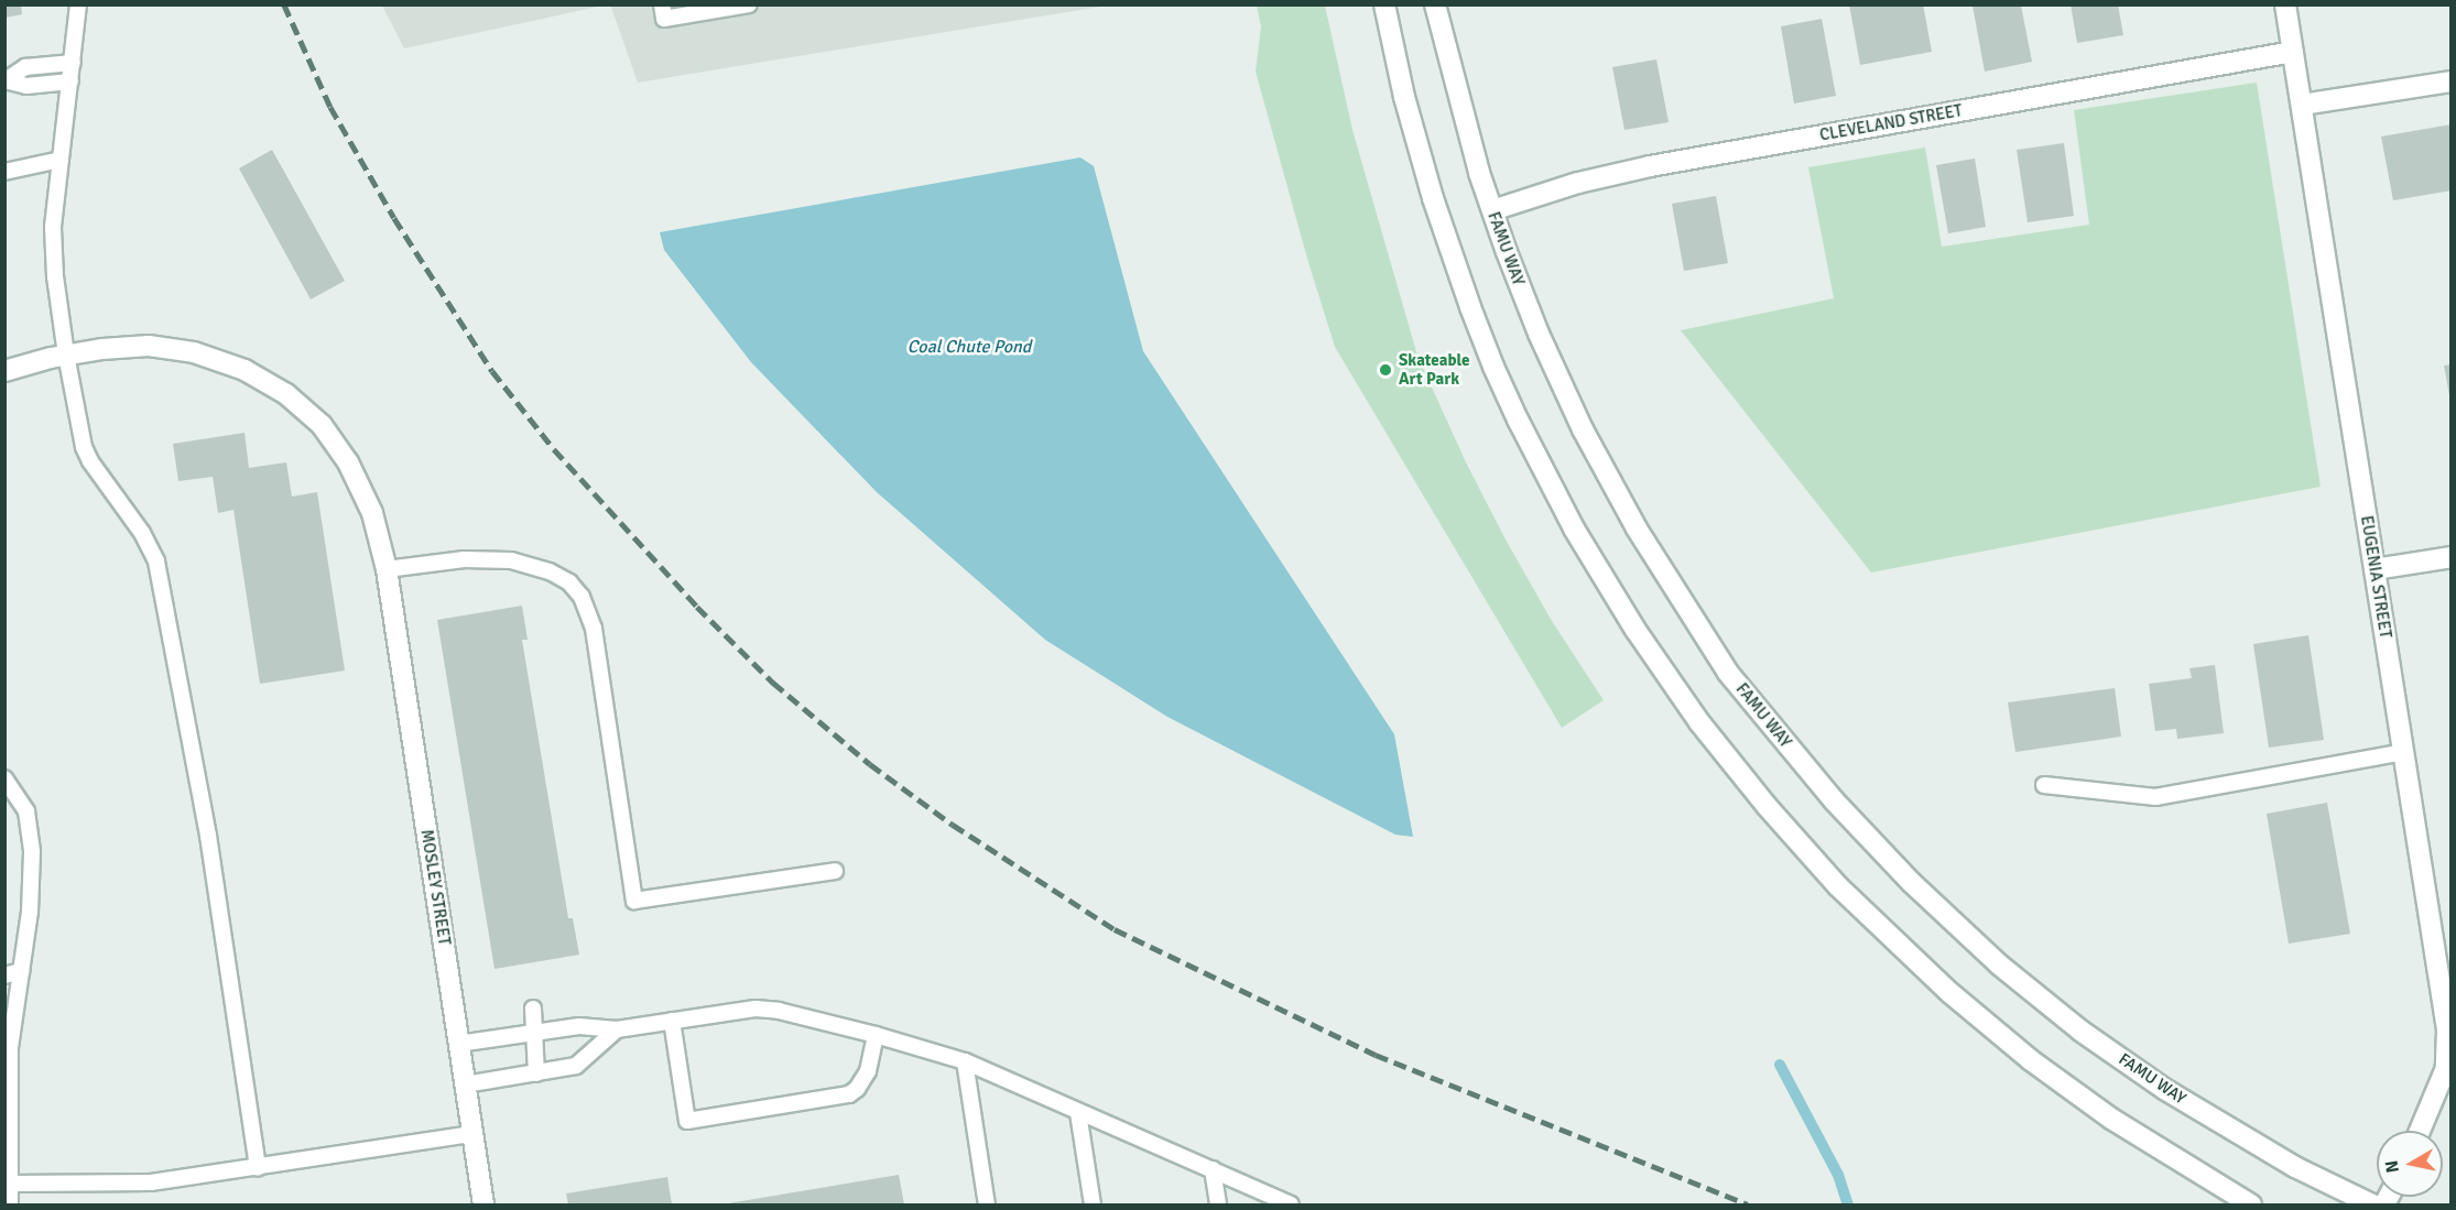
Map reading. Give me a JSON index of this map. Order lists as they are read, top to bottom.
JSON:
{
  "streets": {
    "street": [
      "CLEVELAND STREET",
      "FAMU WAY",
      "EUGENIA STREET",
      "MOSLEY STREET"
    ]
  },
  "crossings": [
    ["CLEVELAND STREET", "FAMU WAY"],
    ["CLEVELAND STREET", "EUGENIA STREET"]
  ],
  "water": ["Coal Chute Pond"],
  "places": ["Skateable Art Park"],
  "north": "left"
}
